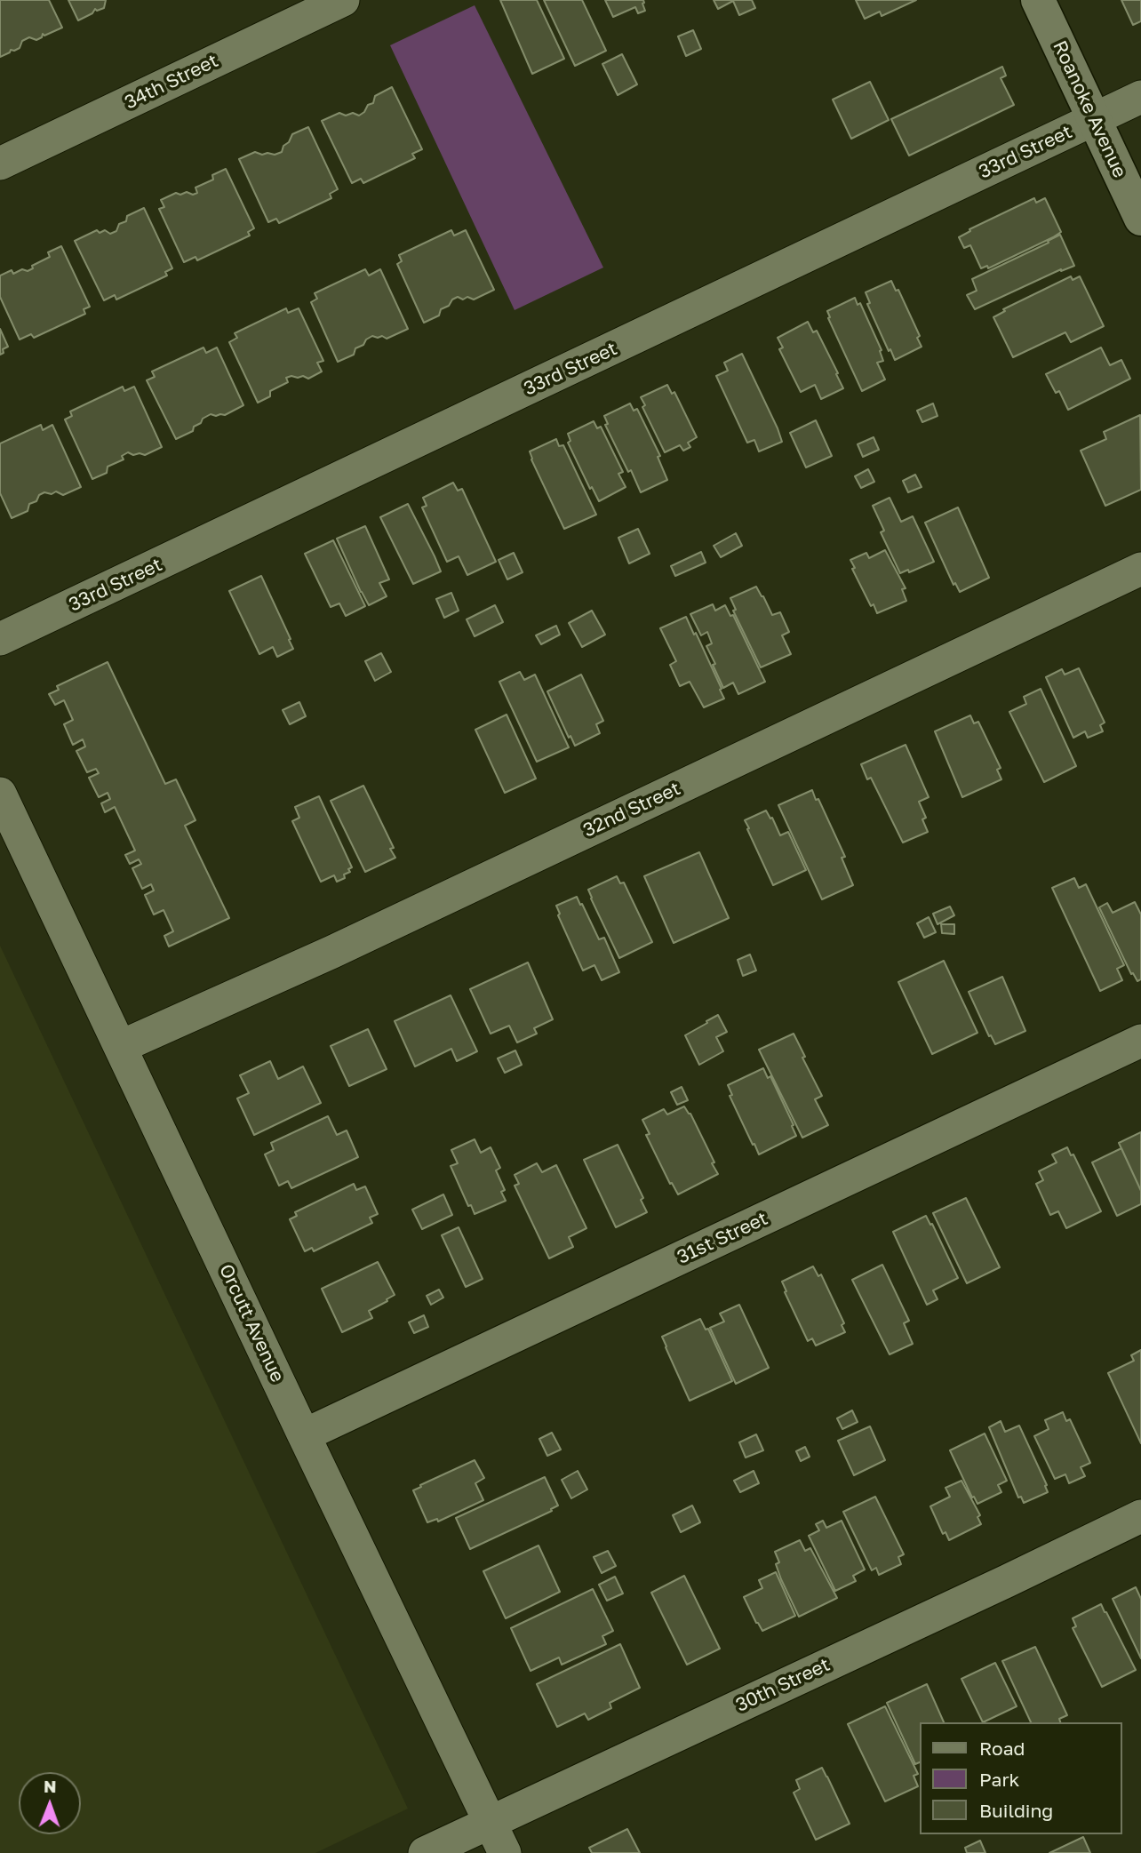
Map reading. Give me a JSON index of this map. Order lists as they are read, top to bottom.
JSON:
{
  "streets": {
    "street": [
      "34th Street",
      "Roanoke Avenue",
      "33rd Street",
      "32nd Street",
      "31st Street",
      "Orcutt Avenue",
      "30th Street"
    ]
  },
  "crossings": [
    ["Roanoke Avenue", "33rd Street"],
    ["32nd Street", "Orcutt Avenue"],
    ["31st Street", "Orcutt Avenue"],
    ["Orcutt Avenue", "30th Street"]
  ],
  "legend": ["Road", "Park", "Building"],
  "north": "top"
}
